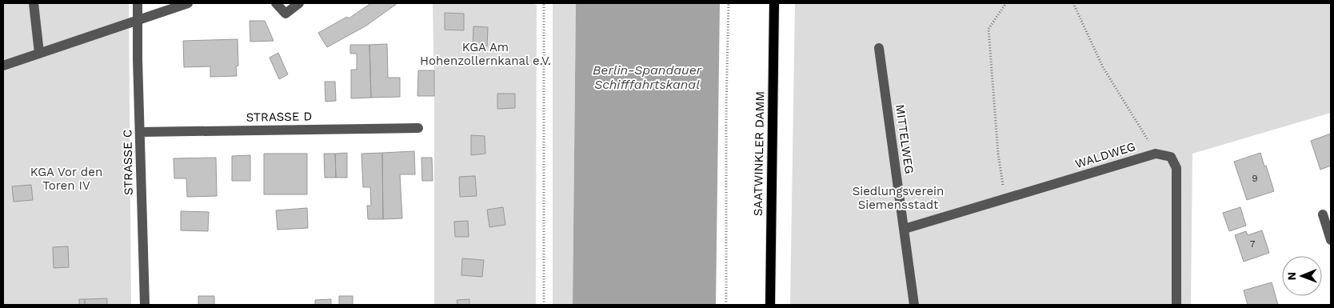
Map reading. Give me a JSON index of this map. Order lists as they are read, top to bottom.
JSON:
{
  "streets": {
    "main road": ["SAATWINKLER DAMM"],
    "street": [
      "STRASSE D",
      "MITTELWEG",
      "WALDWEG",
      "STRASSE C"
    ]
  },
  "crossings": [
    ["STRASSE D", "STRASSE C"],
    ["MITTELWEG", "WALDWEG"]
  ],
  "water": ["Berlin-Spandauer Schifffahrtskanal"],
  "parks": ["KGA Am Hohenzollernkanal e.V.", "KGA Vor den Toren IV", "Siedlungsverein Siemensstadt"],
  "house_numbers": ["9", "7"],
  "north": "left"
}
